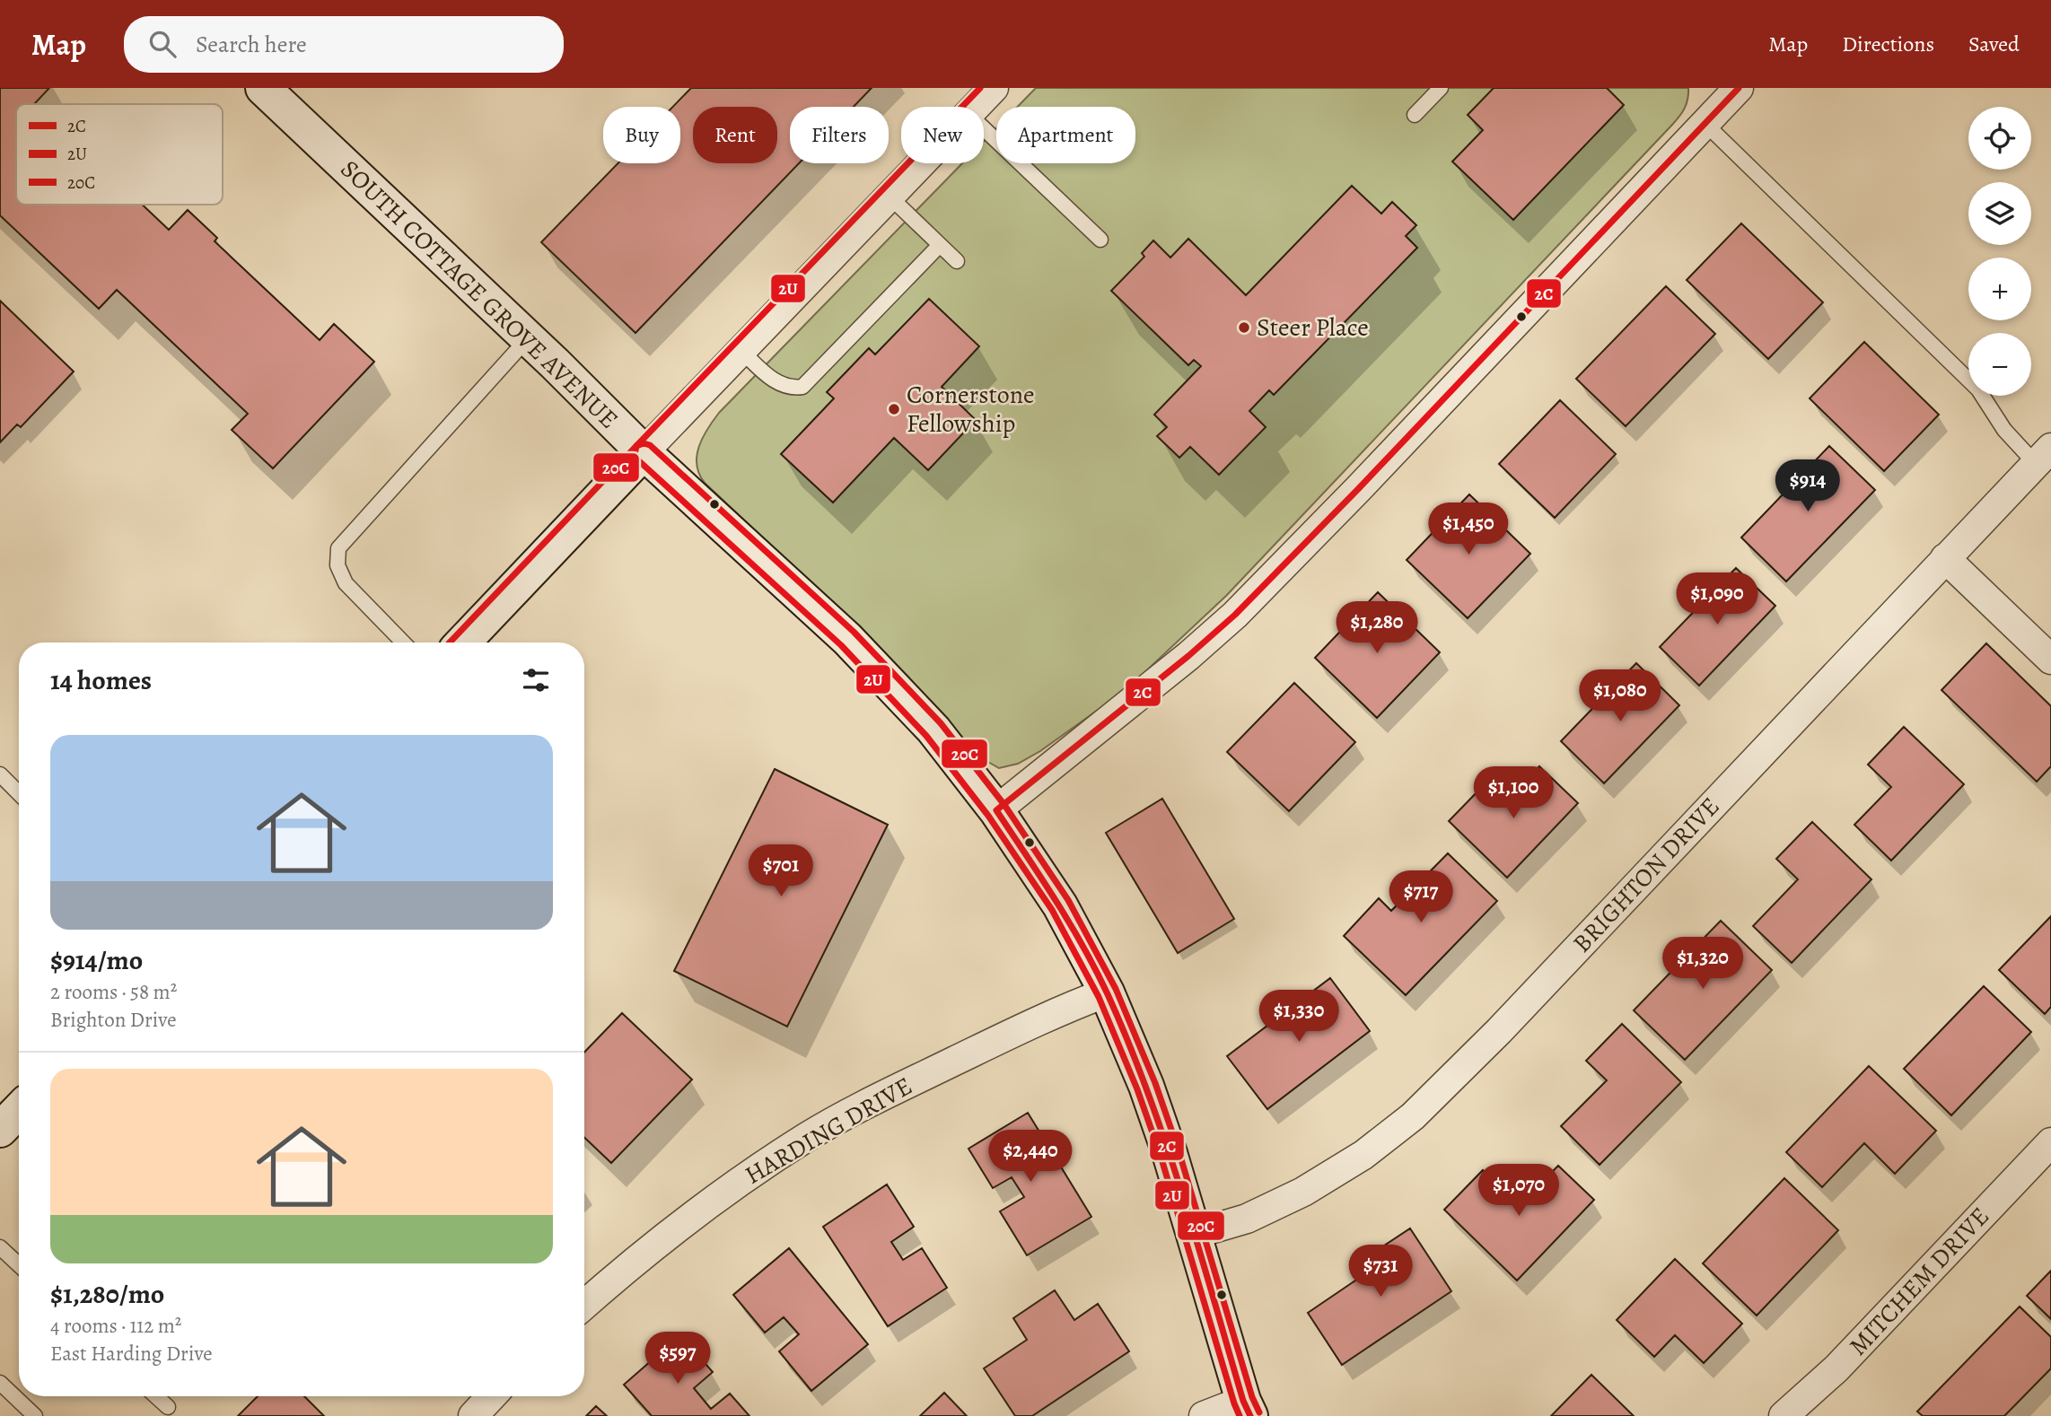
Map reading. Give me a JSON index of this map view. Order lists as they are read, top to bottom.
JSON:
{
  "streets": {
    "street": [
      "SOUTH COTTAGE GROVE AVENUE",
      "BRIGHTON DRIVE",
      "HARDING DRIVE",
      "MITCHEM DRIVE"
    ]
  },
  "crossings": [
    ["SOUTH COTTAGE GROVE AVENUE", "BRIGHTON DRIVE"],
    ["SOUTH COTTAGE GROVE AVENUE", "HARDING DRIVE"]
  ],
  "places": ["Steer Place", "Cornerstone Fellowship"],
  "lines": ["transit line 2C", "transit line 2U", "transit line 20C"],
  "legend": ["2C", "2U", "20C"],
  "page": {
    "header": "Map",
    "search": "Search here",
    "nav": ["Map", "Directions", "Saved"],
    "map_buttons": ["+", "−"],
    "chip": [
      "Buy",
      "Rent",
      "Filters",
      "New",
      "Apartment"
    ],
    "price": [
      "$914",
      "$1,450",
      "$1,090",
      "$1,280",
      "$1,080",
      "$1,100",
      "$701",
      "$717",
      "$1,320",
      "$1,330",
      "$2,440",
      "$1,070",
      "$731",
      "$597"
    ],
    "heading": "14 homes",
    "list": [
      {
        "name": "$914/mo",
        "note": "2 rooms · 58 m² · Brighton Drive"
      },
      {
        "name": "$1,280/mo",
        "note": "4 rooms · 112 m² · East Harding Drive"
      }
    ]
  }
}
